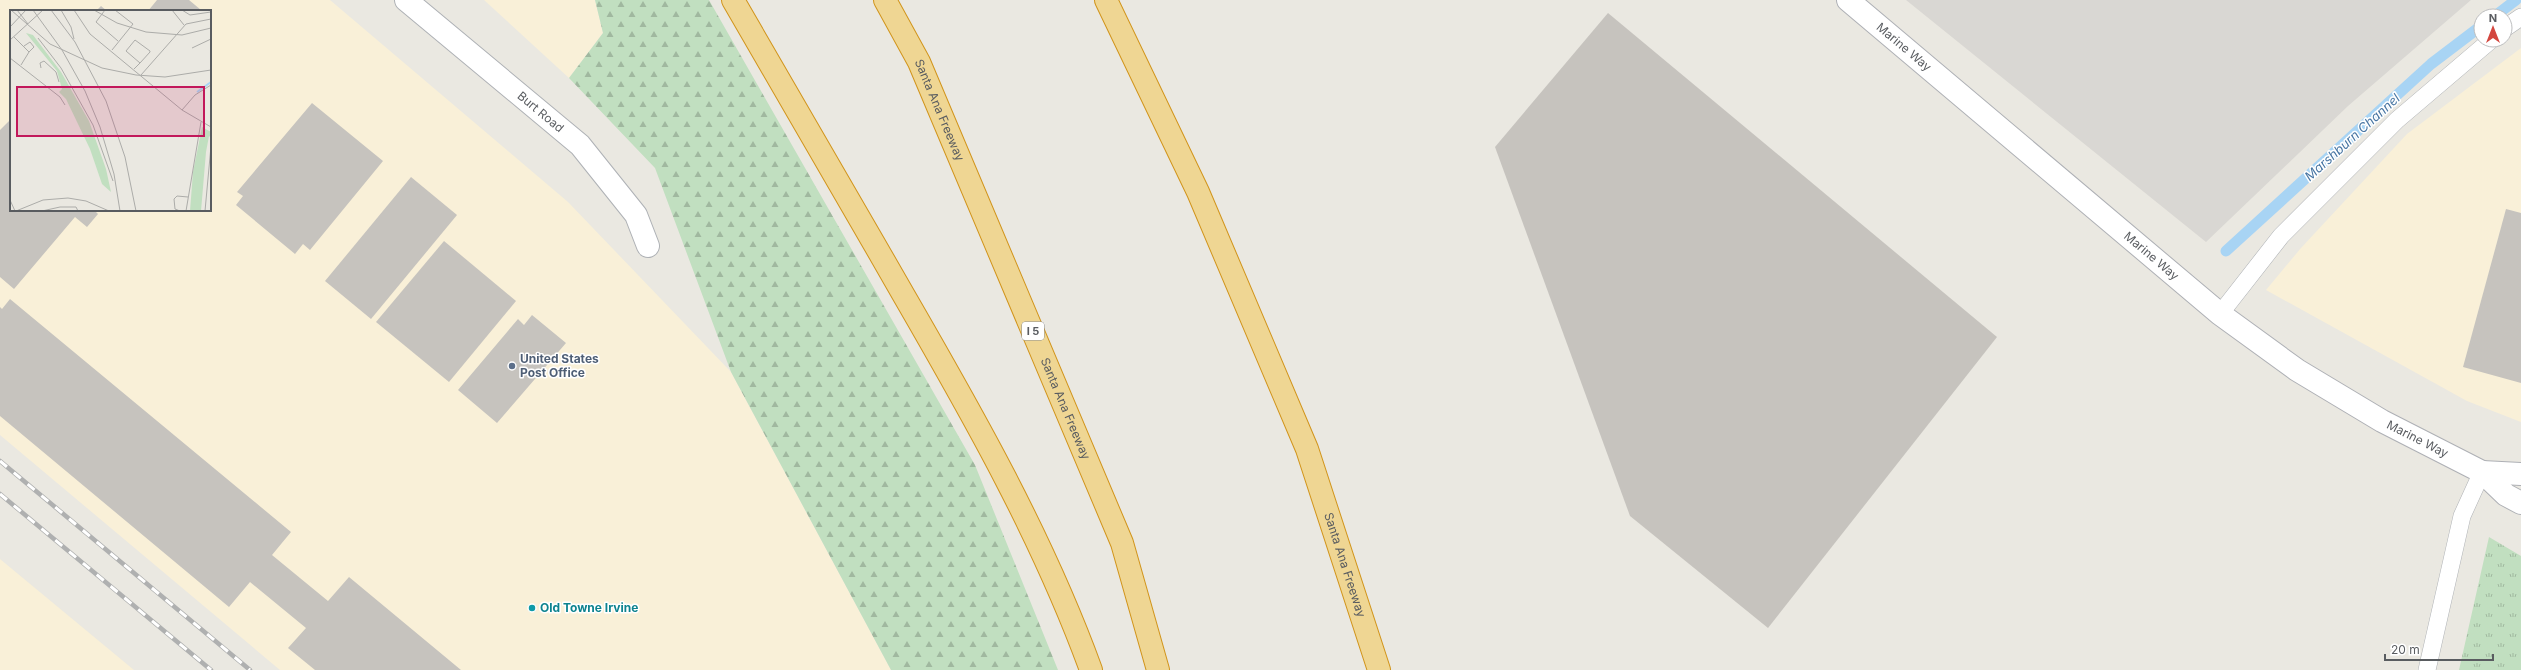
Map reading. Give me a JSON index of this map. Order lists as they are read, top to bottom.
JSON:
{
  "streets": {
    "highway": ["Santa Ana Freeway", "I 5"],
    "main road": ["Marine Way", "Burt Road"]
  },
  "water": ["Marshburn Channel"],
  "places": ["United States Post Office", "Old Towne Irvine"],
  "scale_bar": "20 m",
  "north": "top"
}
